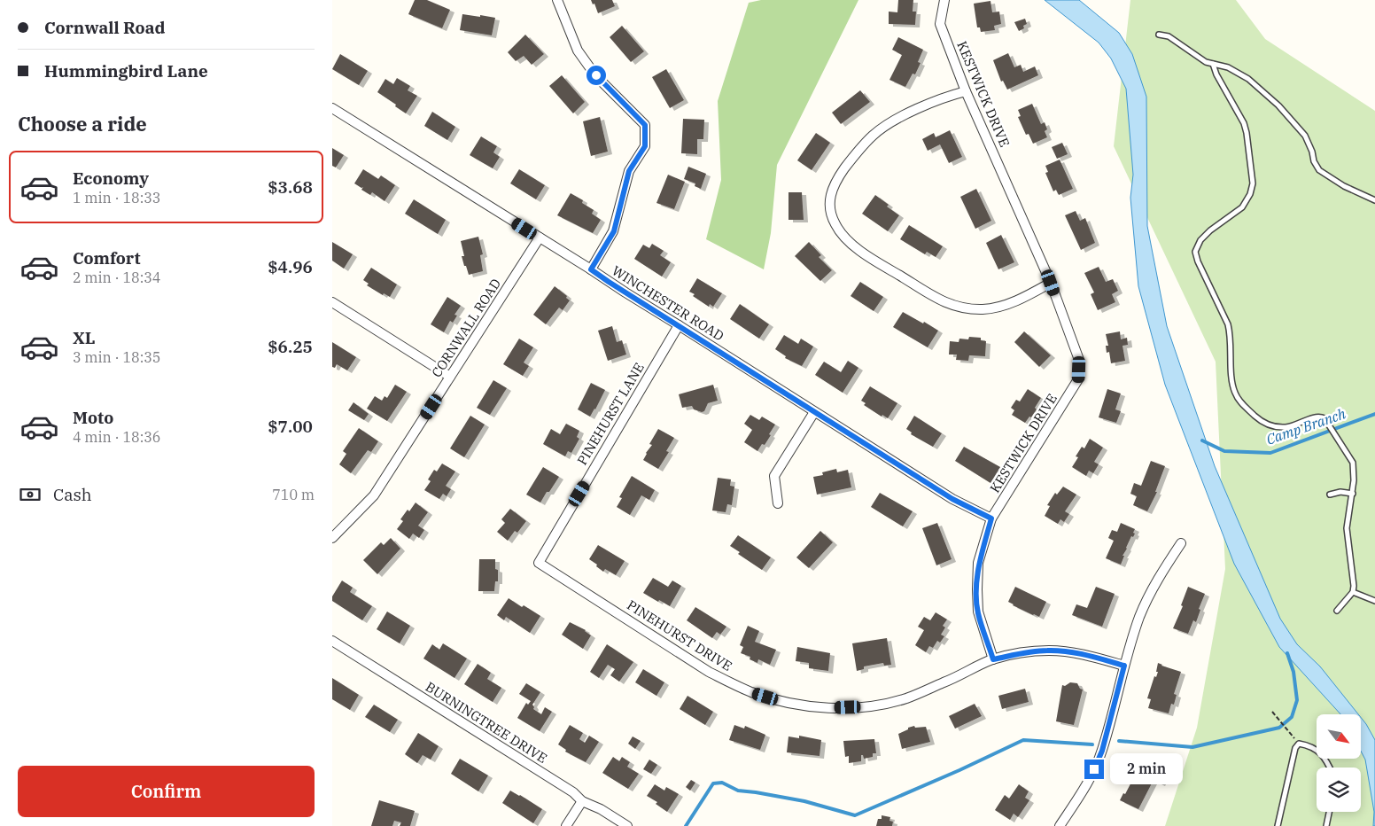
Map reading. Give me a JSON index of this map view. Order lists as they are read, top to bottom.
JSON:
{
  "streets": {
    "street": [
      "KESTWICK DRIVE",
      "WINCHESTER ROAD",
      "CORNWALL ROAD",
      "PINEHURST LANE",
      "PINEHURST DRIVE",
      "BURNINGTREE DRIVE"
    ]
  },
  "crossings": [
    ["KESTWICK DRIVE", "WINCHESTER ROAD"],
    ["KESTWICK DRIVE", "PINEHURST DRIVE"],
    ["WINCHESTER ROAD", "CORNWALL ROAD"],
    ["WINCHESTER ROAD", "PINEHURST LANE"],
    ["PINEHURST LANE", "PINEHURST DRIVE"]
  ],
  "water": ["Camp Branch"],
  "north": "bottom right",
  "page": {
    "banner": ["Cornwall Road", "Hummingbird Lane"],
    "heading": "Choose a ride",
    "list": [
      {
        "name": "Economy",
        "note": "1 min · 18:33",
        "value": "$3.68"
      },
      {
        "name": "Comfort",
        "note": "2 min · 18:34",
        "value": "$4.96"
      },
      {
        "name": "XL",
        "note": "3 min · 18:35",
        "value": "$6.25"
      },
      {
        "name": "Moto",
        "note": "4 min · 18:36",
        "value": "$7.00"
      }
    ],
    "pay": ["Cash", "710 m"],
    "bubble": "2 min",
    "buttons": "Confirm"
  }
}
